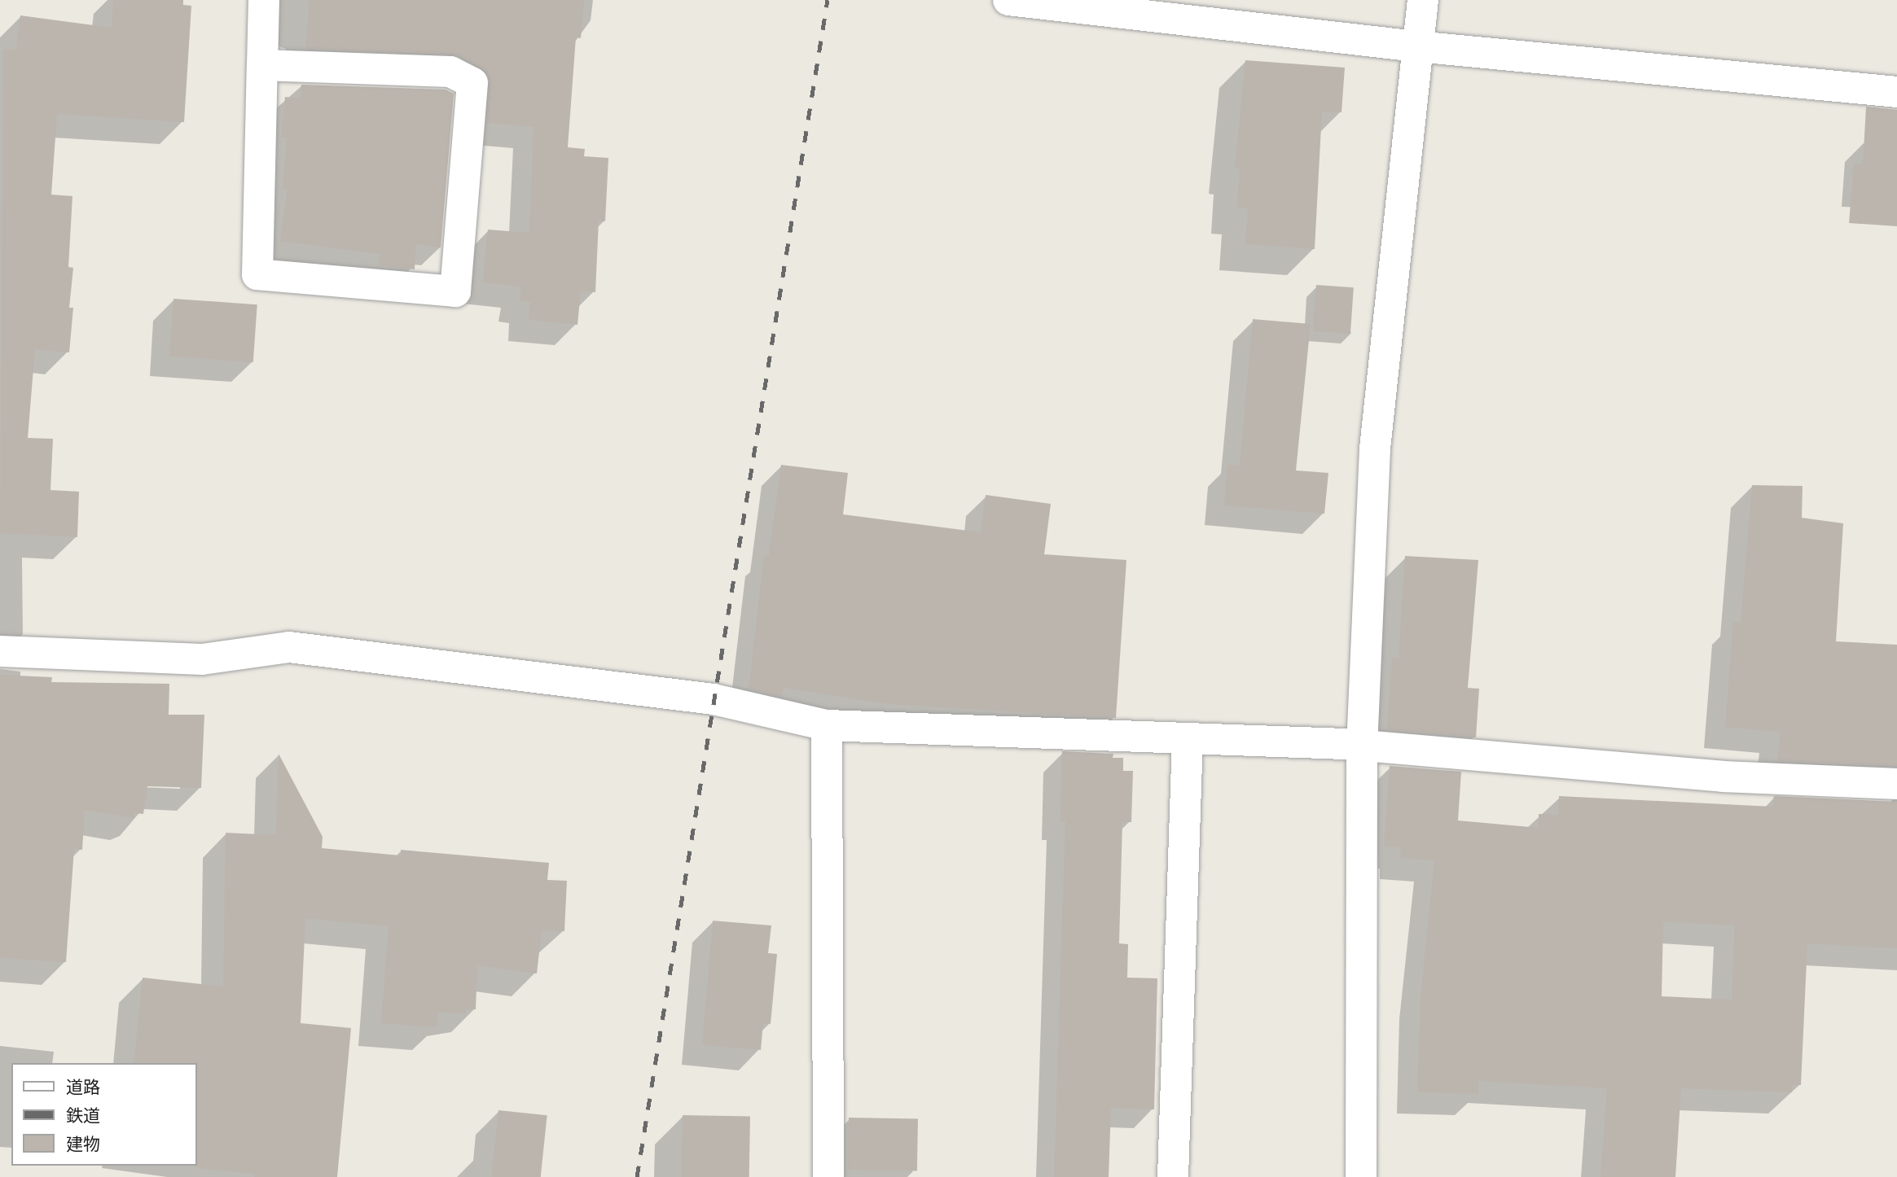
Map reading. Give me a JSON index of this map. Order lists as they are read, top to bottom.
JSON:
{
  "legend": ["道路", "鉄道", "建物"]
}
